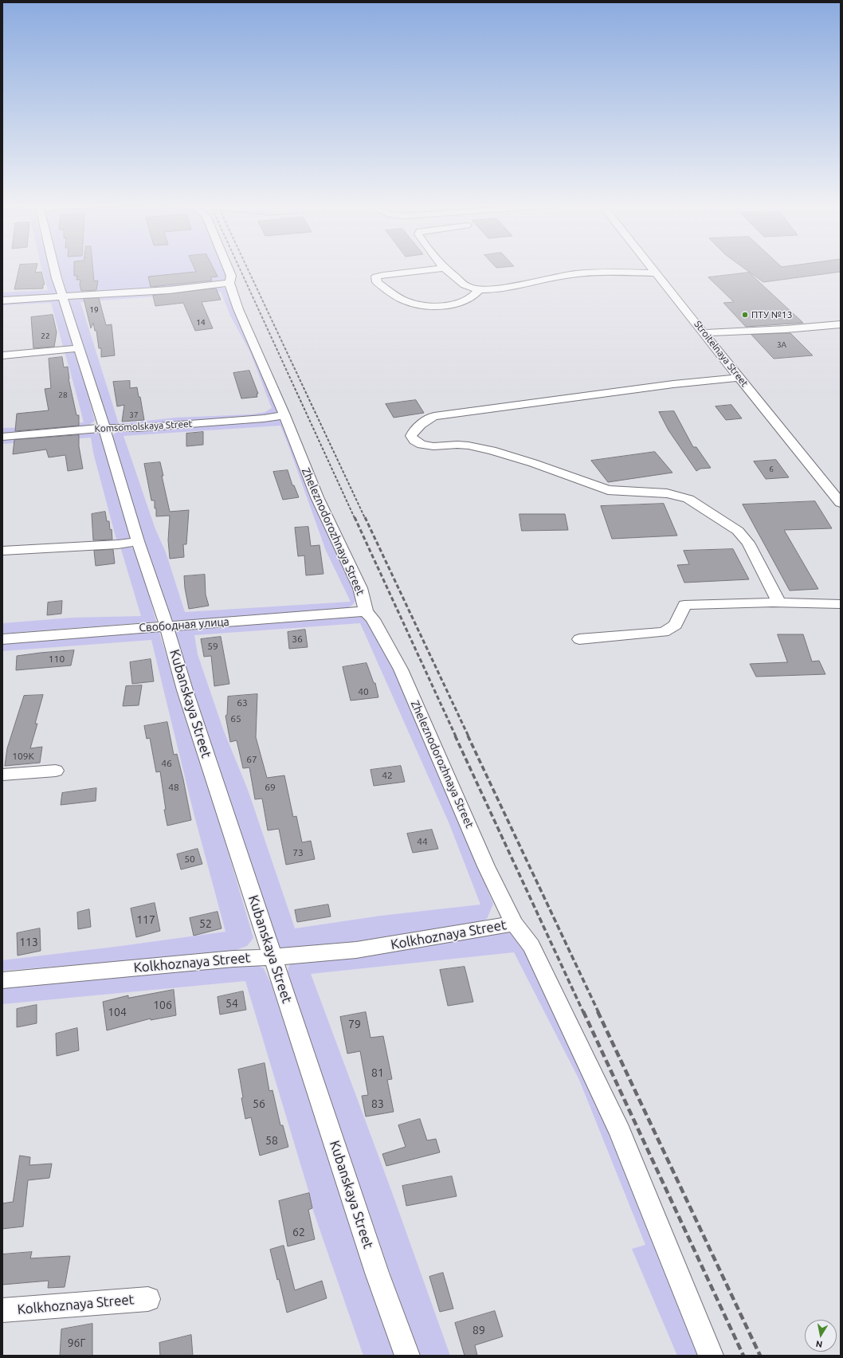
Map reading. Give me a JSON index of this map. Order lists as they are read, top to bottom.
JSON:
{
  "streets": {
    "street": [
      "Stroitelnaya Street",
      "Komsomolskaya Street",
      "Zheleznodorozhnaya Street",
      "Свободная улица",
      "Kubanskaya Street",
      "Kolkhoznaya Street"
    ]
  },
  "crossings": [
    ["Komsomolskaya Street", "Zheleznodorozhnaya Street"],
    ["Komsomolskaya Street", "Kubanskaya Street"],
    ["Zheleznodorozhnaya Street", "Свободная улица"],
    ["Zheleznodorozhnaya Street", "Kolkhoznaya Street"],
    ["Свободная улица", "Kubanskaya Street"],
    ["Kubanskaya Street", "Kolkhoznaya Street"]
  ],
  "places": ["ПТУ №13"],
  "house_numbers": [
    "19",
    "14",
    "22",
    "3А",
    "28",
    "37",
    "6",
    "36",
    "59",
    "110",
    "40",
    "63",
    "65",
    "109К",
    "67",
    "46",
    "42",
    "48",
    "69",
    "44",
    "73",
    "50",
    "117",
    "52",
    "113",
    "54",
    "106",
    "104",
    "79",
    "81",
    "56",
    "83",
    "58",
    "62",
    "89",
    "96Г"
  ],
  "north": "bottom"
}
